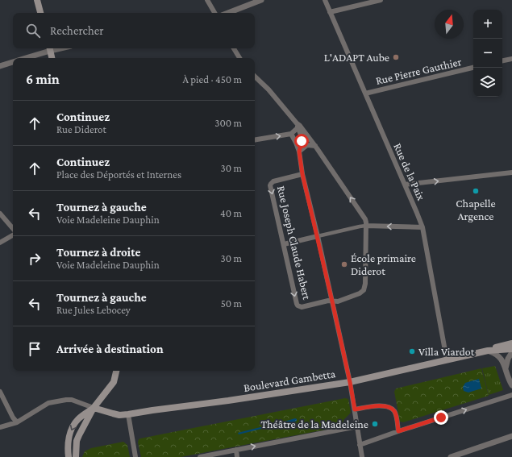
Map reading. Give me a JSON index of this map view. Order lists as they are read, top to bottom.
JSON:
{
  "streets": {
    "main road": ["Boulevard Gambetta"],
    "street": ["Rue Pierre Gauthier", "Rue de la Paix", "Rue Joseph Claude Habert"]
  },
  "crossings": [
    ["Rue Pierre Gauthier", "Rue de la Paix"],
    ["Rue de la Paix", "Boulevard Gambetta"]
  ],
  "places": [
    "L'ADAPT Aube",
    "Chapelle Argence",
    "École primaire Diderot",
    "Villa Viardot",
    "Théâtre de la Madeleine"
  ],
  "north": "top",
  "page": {
    "map_buttons": ["+", "−"],
    "search": "Rechercher",
    "heading": ["6 min", "À pied · 450 m"],
    "list": [
      ["Continuez", "Rue Diderot", "300 m"],
      ["Continuez", "Place des Déportés et Internes", "30 m"],
      ["Tournez à gauche", "Voie Madeleine Dauphin", "40 m"],
      ["Tournez à droite", "Voie Madeleine Dauphin", "30 m"],
      ["Tournez à gauche", "Rue Jules Lebocey", "50 m"],
      "Arrivée à destination"
    ]
  }
}
